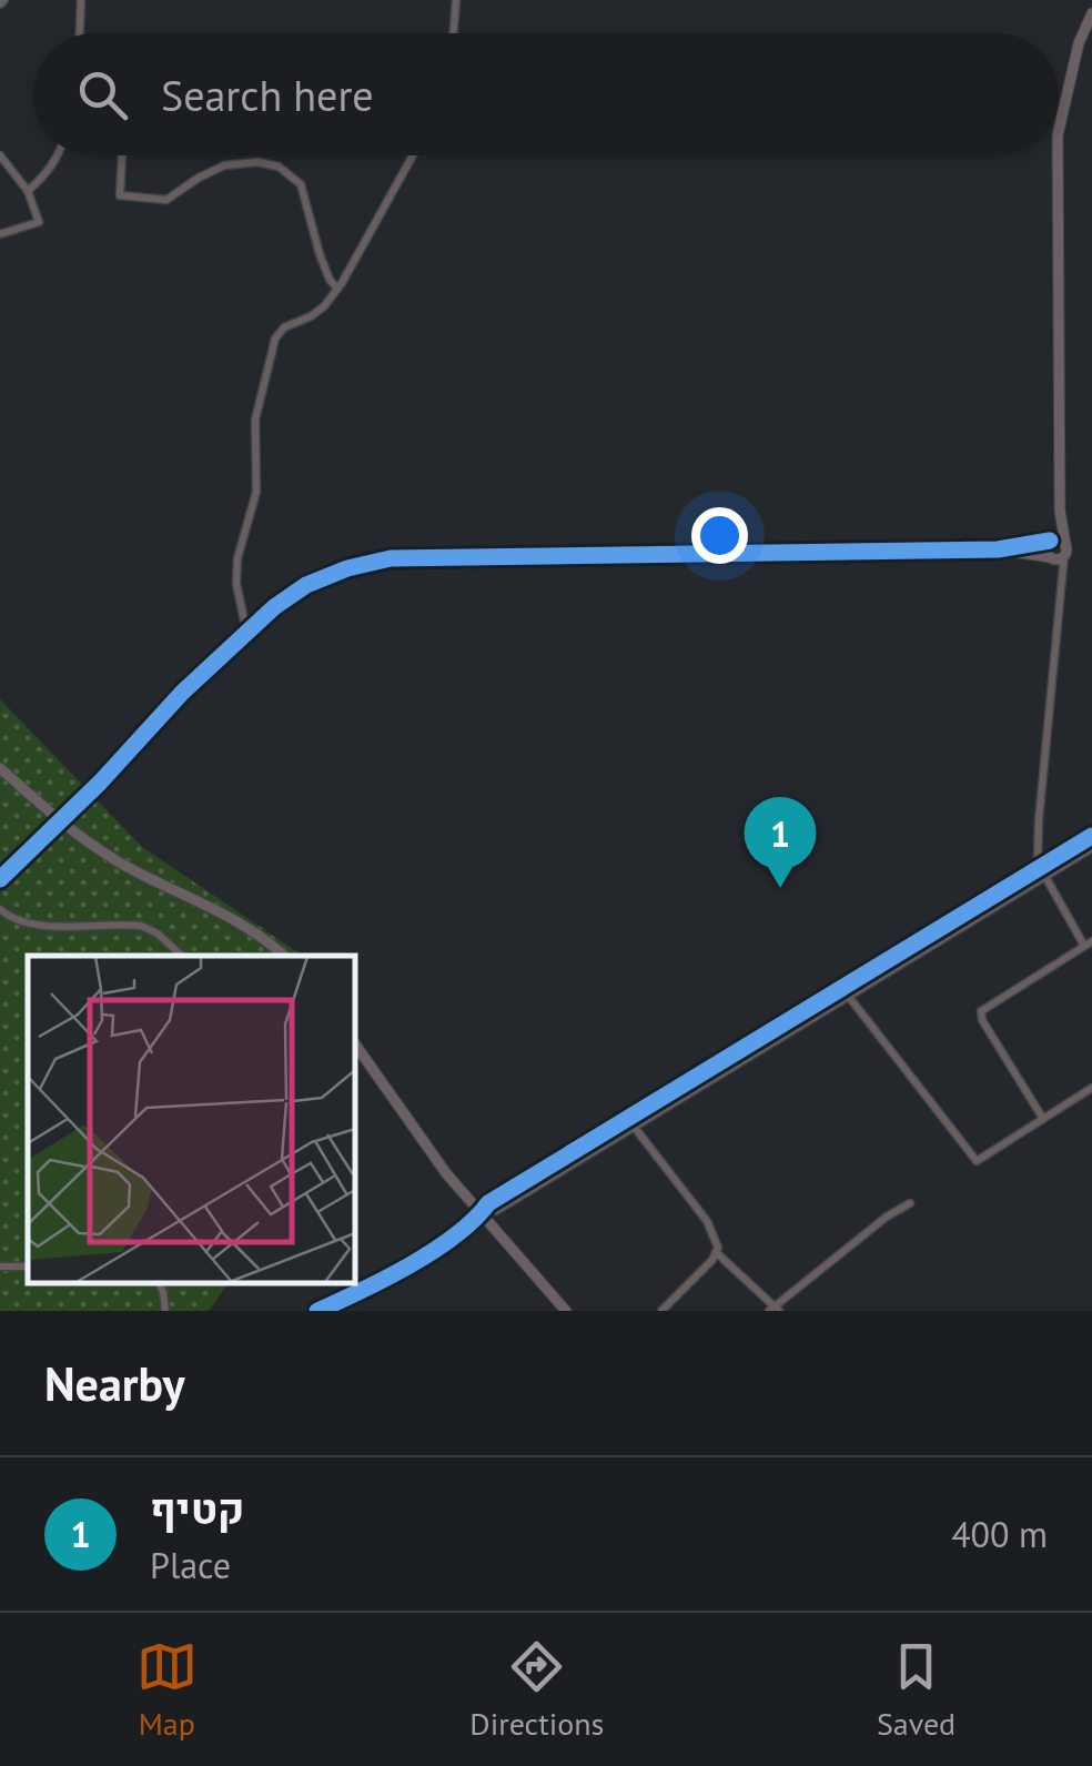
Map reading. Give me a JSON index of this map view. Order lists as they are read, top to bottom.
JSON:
{
  "page": {
    "search": "Search here",
    "pins": "1",
    "heading": "Nearby",
    "list": [
      {
        "mark": "1",
        "name": "קטיף",
        "note": "Place",
        "value": "400 m"
      }
    ],
    "nav": ["Map", "Directions", "Saved"]
  }
}
